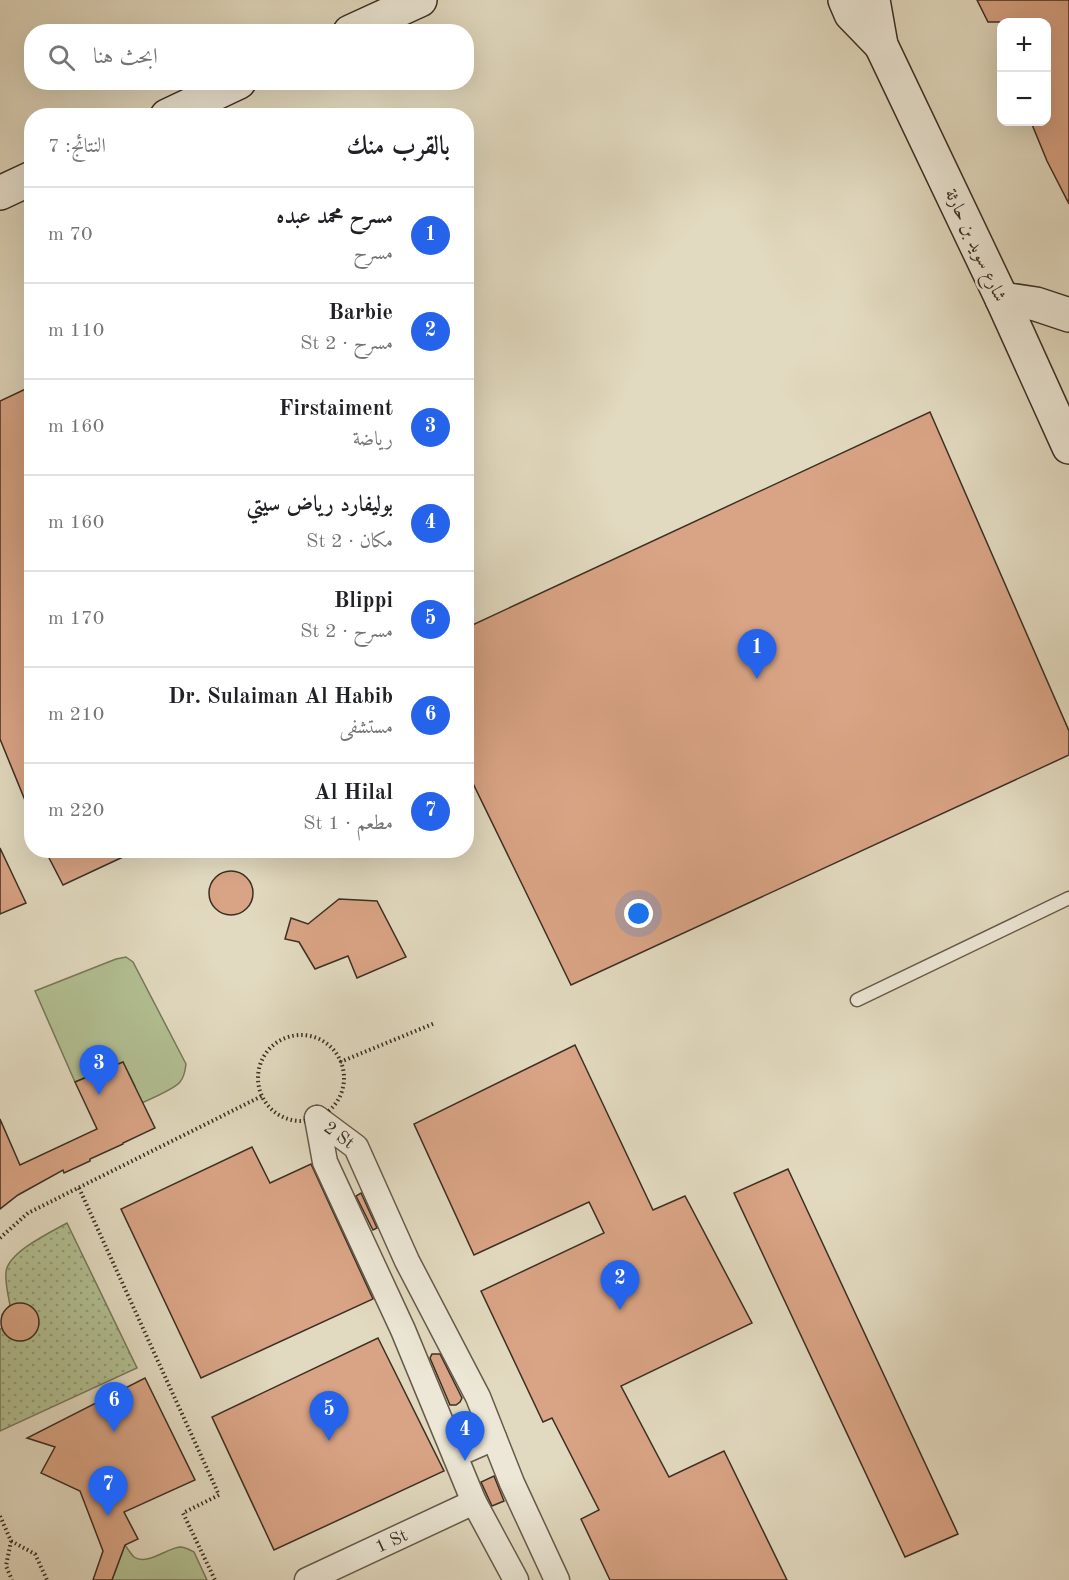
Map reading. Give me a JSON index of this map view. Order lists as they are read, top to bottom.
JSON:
{
  "streets": {
    "street": ["شارع سويد بن حارثة", "2 St", "1 St"]
  },
  "crossings": [
    ["2 St", "1 St"]
  ],
  "page": {
    "map_buttons": ["+", "−"],
    "search": "ابحث هنا",
    "heading": ["بالقرب منك", "النتائج: 7"],
    "list": [
      {
        "mark": "1",
        "name": "مسرح محمد عبده",
        "note": "مسرح",
        "value": "70 m"
      },
      {
        "mark": "2",
        "name": "Barbie",
        "note": "مسرح · 2 St",
        "value": "110 m"
      },
      {
        "mark": "3",
        "name": "Firstaiment",
        "note": "رياضة",
        "value": "160 m"
      },
      {
        "mark": "4",
        "name": "بوليفارد رياض سيتي",
        "note": "مكان · 2 St",
        "value": "160 m"
      },
      {
        "mark": "5",
        "name": "Blippi",
        "note": "مسرح · 2 St",
        "value": "170 m"
      },
      {
        "mark": "6",
        "name": "Dr. Sulaiman Al Habib",
        "note": "مستشفى",
        "value": "210 m"
      },
      {
        "mark": "7",
        "name": "Al Hilal",
        "note": "مطعم · 1 St",
        "value": "220 m"
      }
    ],
    "pins": [
      "1",
      "3",
      "2",
      "6",
      "5",
      "4",
      "7"
    ]
  }
}
